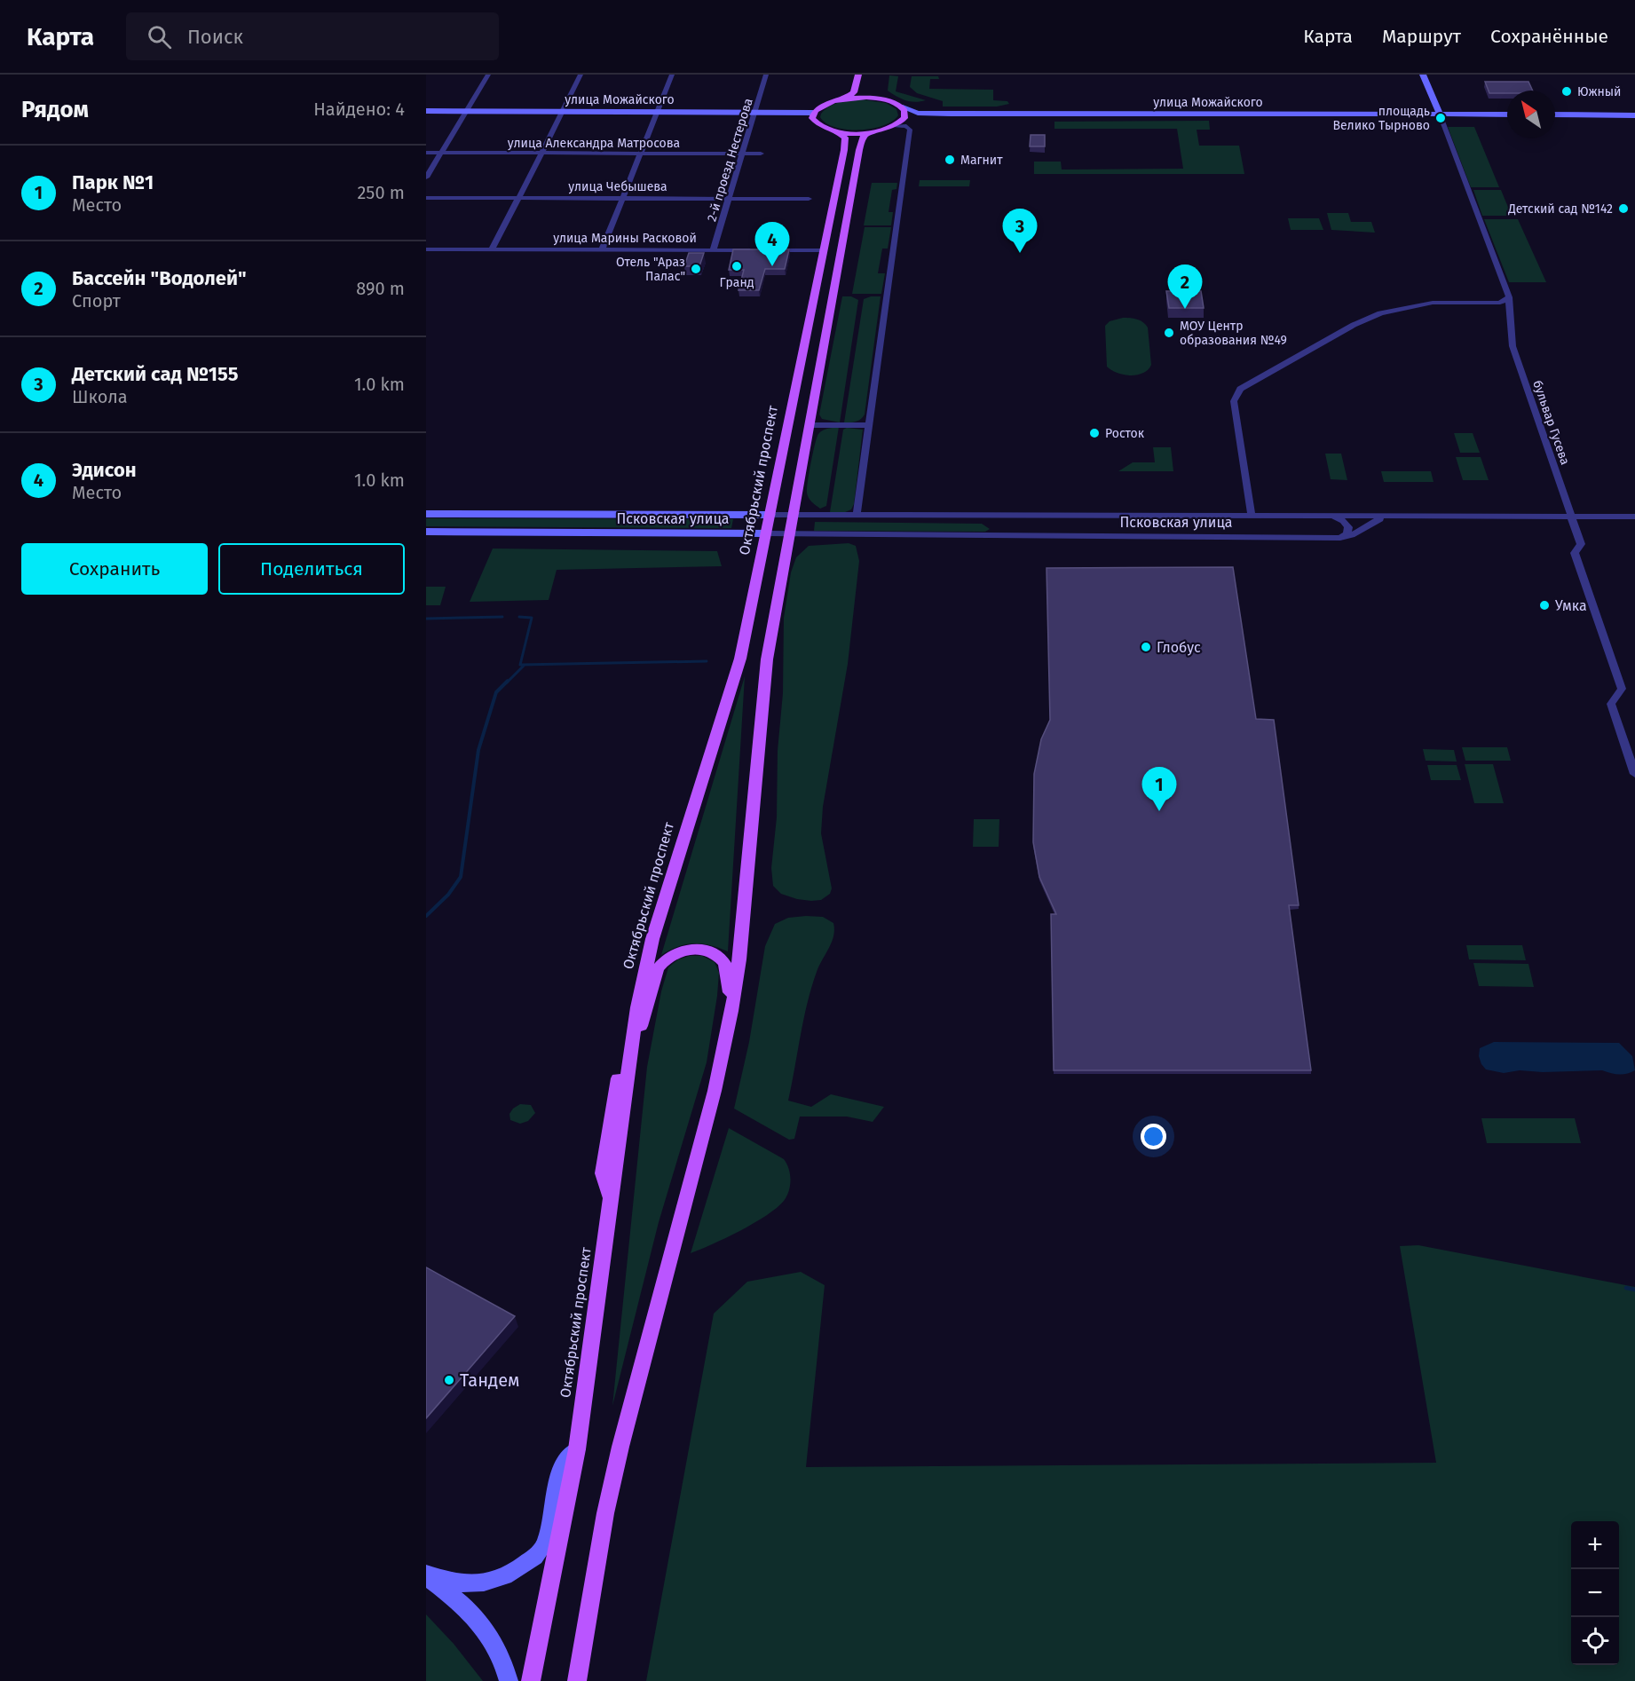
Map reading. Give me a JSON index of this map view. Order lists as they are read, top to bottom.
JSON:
{
  "streets": {
    "main road": [
      "улица Можайского",
      "бульвар Гусева",
      "Октябрьский проспект",
      "Псковская улица"
    ],
    "street": [
      "улица Александра Матросова",
      "2-й проезд Нестерова",
      "улица Чебышева",
      "улица Марины Расковой"
    ]
  },
  "crossings": [
    ["улица Можайского", "2-й проезд Нестерова"],
    ["улица Можайского", "бульвар Гусева"],
    ["улица Александра Матросова", "2-й проезд Нестерова"],
    ["2-й проезд Нестерова", "улица Чебышева"],
    ["2-й проезд Нестерова", "улица Марины Расковой"],
    ["бульвар Гусева", "Псковская улица"],
    ["Октябрьский проспект", "Псковская улица"]
  ],
  "places": [
    "Южный",
    "площадь Велико Тырново",
    "Магнит",
    "Детский сад №142",
    "Гранд",
    "Отель \"Араз Палас\"",
    "МОУ Центр образования №49",
    "Росток",
    "Умка",
    "Глобус",
    "Тандем"
  ],
  "north": "top left",
  "page": {
    "header": "Карта",
    "search": "Поиск",
    "nav": ["Карта", "Маршрут", "Сохранённые"],
    "heading": ["Рядом", "Найдено: 4"],
    "list": [
      {
        "mark": "1",
        "name": "Парк №1",
        "note": "Место",
        "value": "250 m"
      },
      {
        "mark": "2",
        "name": "Бассейн \"Водолей\"",
        "note": "Спорт",
        "value": "890 m"
      },
      {
        "mark": "3",
        "name": "Детский сад №155",
        "note": "Школа",
        "value": "1.0 km"
      },
      {
        "mark": "4",
        "name": "Эдисон",
        "note": "Место",
        "value": "1.0 km"
      }
    ],
    "pins": [
      "3",
      "4",
      "2",
      "1"
    ],
    "buttons": ["Сохранить", "Поделиться"],
    "map_buttons": ["+", "−"]
  }
}
